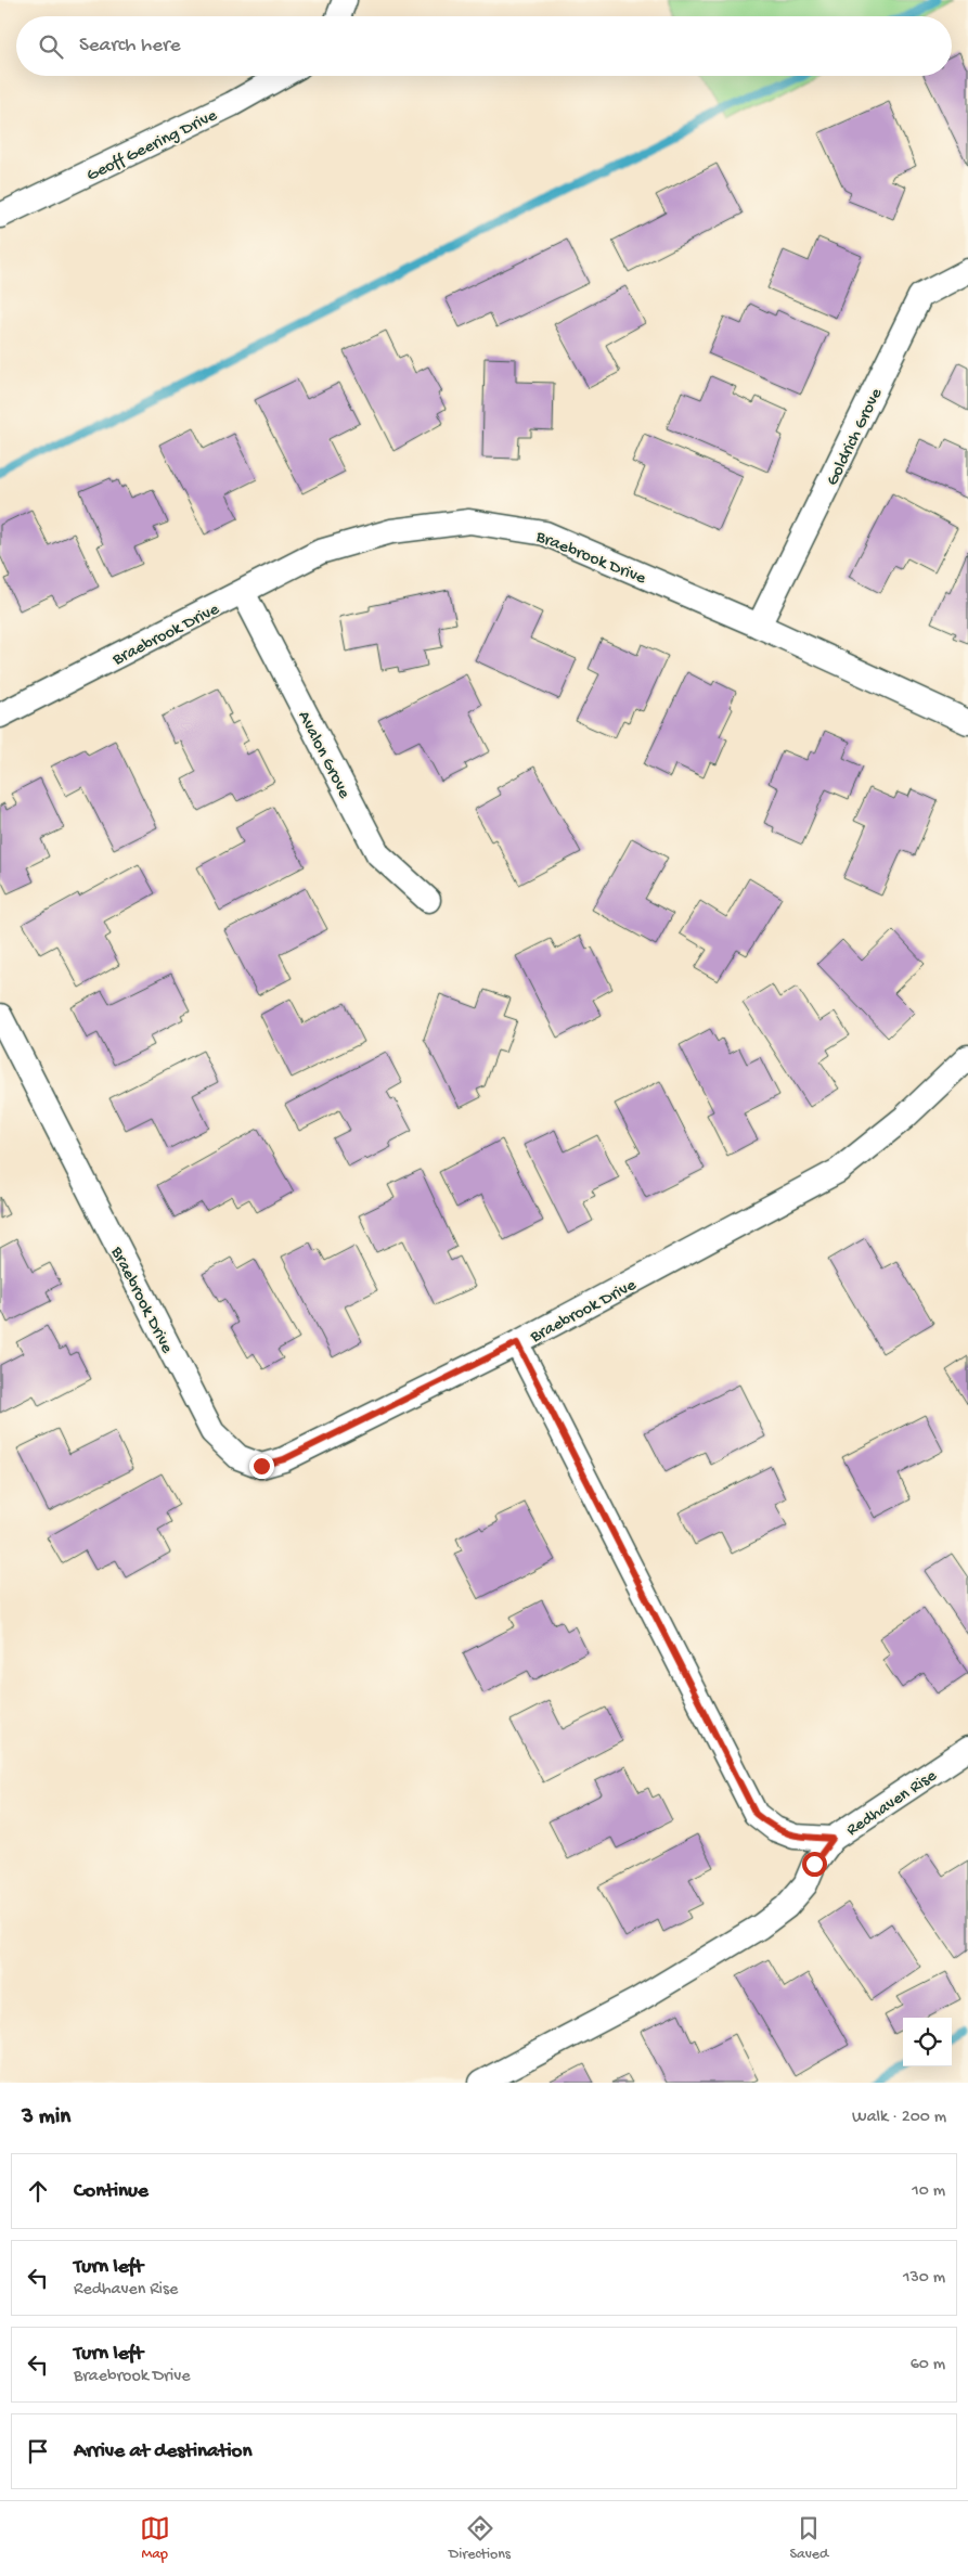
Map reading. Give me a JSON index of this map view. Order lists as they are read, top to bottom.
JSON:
{
  "streets": {
    "street": [
      "Geoff Geering Drive",
      "Goldrich Grove",
      "Braebrook Drive",
      "Avalon Grove",
      "Redhaven Rise"
    ]
  },
  "crossings": [
    ["Goldrich Grove", "Braebrook Drive"],
    ["Braebrook Drive", "Avalon Grove"],
    ["Braebrook Drive", "Redhaven Rise"]
  ],
  "page": {
    "search": "Search here",
    "heading": ["3 min", "Walk · 200 m"],
    "list": [
      ["Continue", "10 m"],
      ["Turn left", "Redhaven Rise", "130 m"],
      ["Turn left", "Braebrook Drive", "60 m"],
      "Arrive at destination"
    ],
    "nav": ["Map", "Directions", "Saved"]
  }
}
